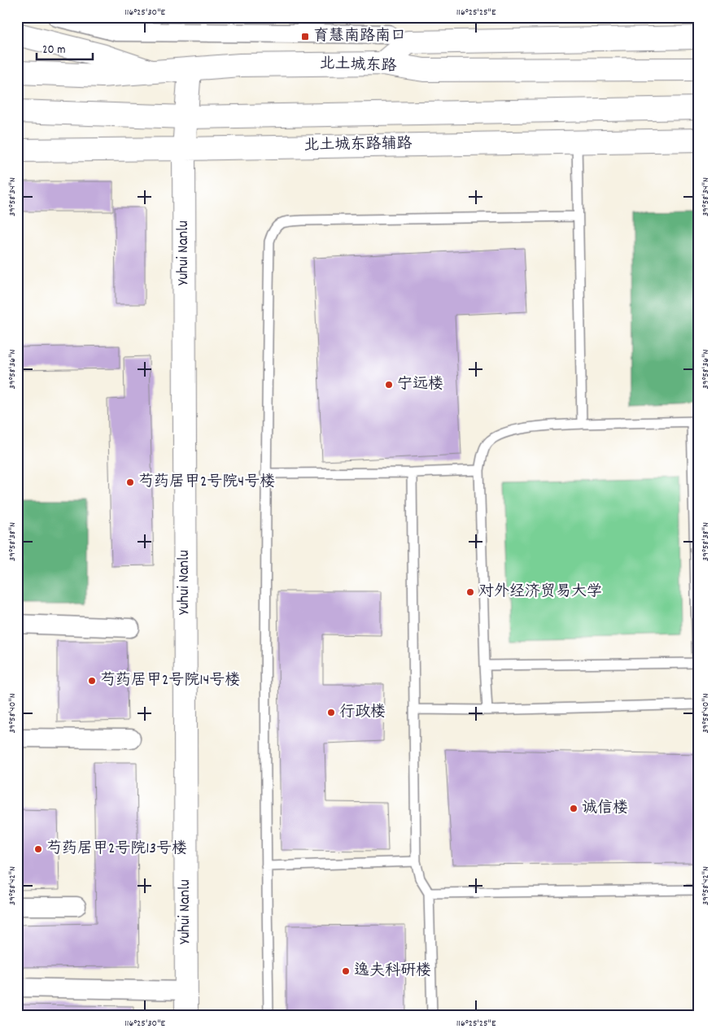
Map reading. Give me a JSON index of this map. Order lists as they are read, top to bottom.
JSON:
{
  "streets": {
    "street": ["北土城东路", "北土城东路辅路", "Yuhui Nanlu"]
  },
  "crossings": [
    ["北土城东路", "Yuhui Nanlu"],
    ["北土城东路辅路", "Yuhui Nanlu"]
  ],
  "places": {
    "transit": ["育慧南路南口"],
    "other": [
      "宁远楼",
      "芍药居甲2号院4号楼",
      "对外经济贸易大学",
      "芍药居甲2号院14号楼",
      "行政楼",
      "诚信楼",
      "芍药居甲2号院13号楼",
      "逸夫科研楼"
    ]
  },
  "scale_bar": "20 m",
  "coordinates": [
    "116°25'30\"E",
    "116°25'25\"E",
    "39°58'34\"N",
    "39°58'36\"N",
    "39°58'38\"N",
    "39°58'40\"N",
    "39°58'42\"N"
  ]
}
